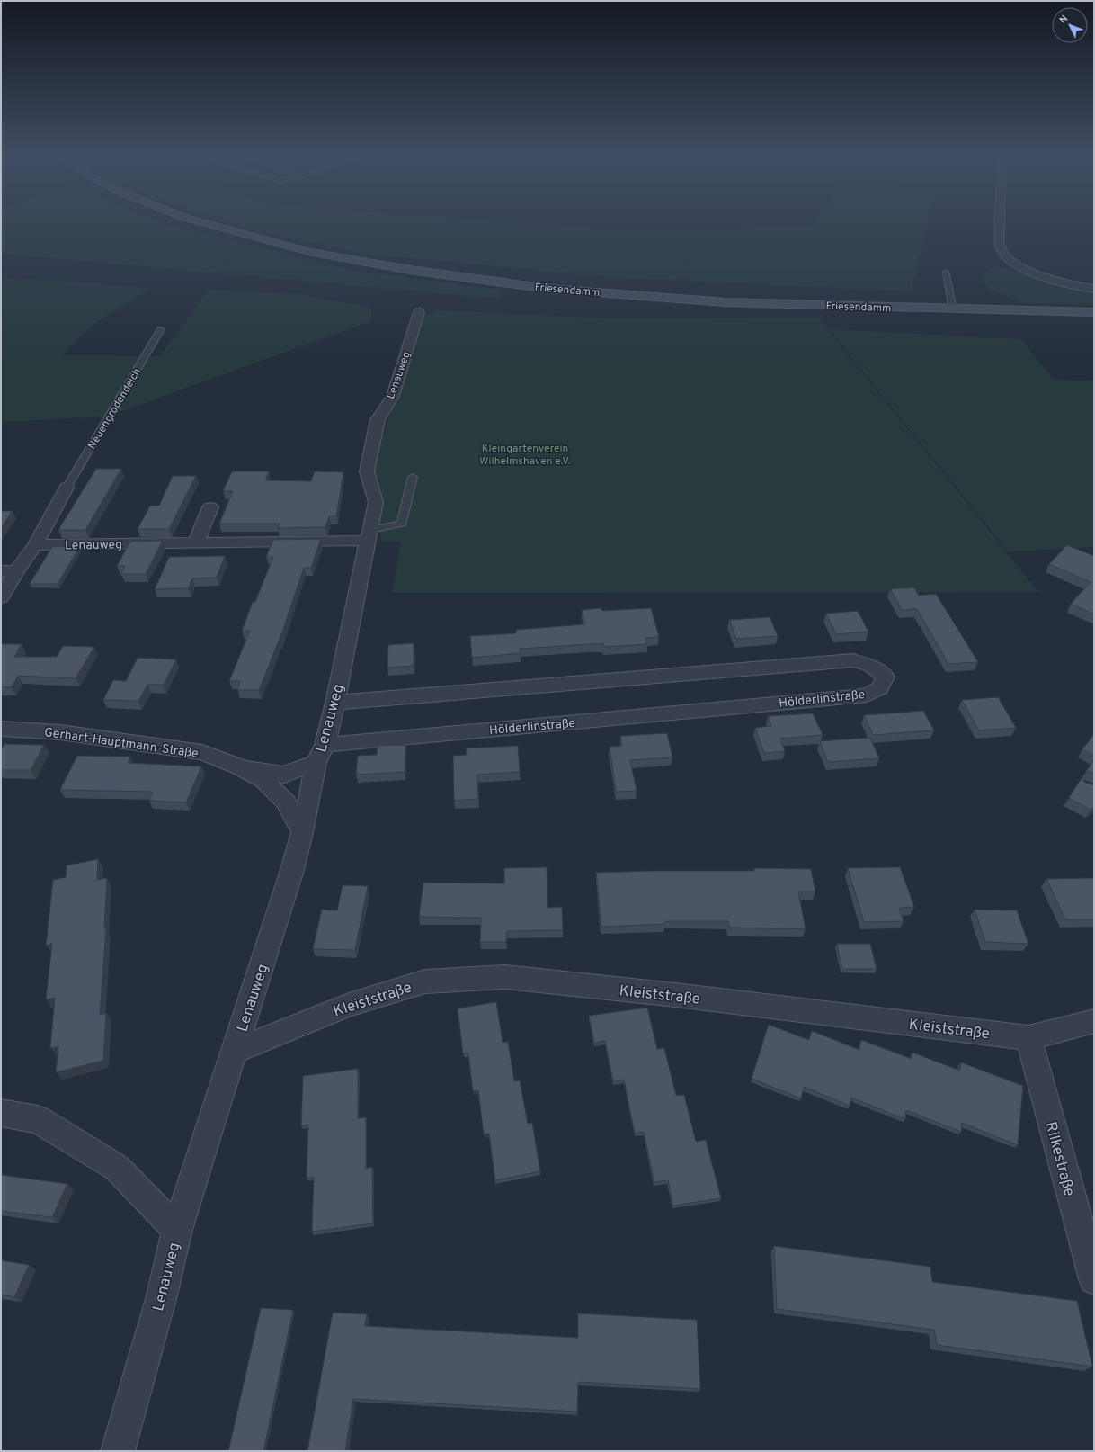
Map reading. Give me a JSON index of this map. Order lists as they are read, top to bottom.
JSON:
{
  "streets": {
    "main road": ["Friesendamm"],
    "street": [
      "Lenauweg",
      "Hölderlinstraße",
      "Gerhart-Hauptmann-Straße",
      "Kleiststraße",
      "Rilkestraße"
    ],
    "lane": ["Neuengrodendeich"]
  },
  "crossings": [
    ["Lenauweg", "Hölderlinstraße"],
    ["Lenauweg", "Gerhart-Hauptmann-Straße"],
    ["Lenauweg", "Kleiststraße"],
    ["Hölderlinstraße", "Gerhart-Hauptmann-Straße"],
    ["Kleiststraße", "Rilkestraße"]
  ],
  "parks": ["Kleingartenverein Wilhelmshaven e.V."],
  "north": "top left"
}
